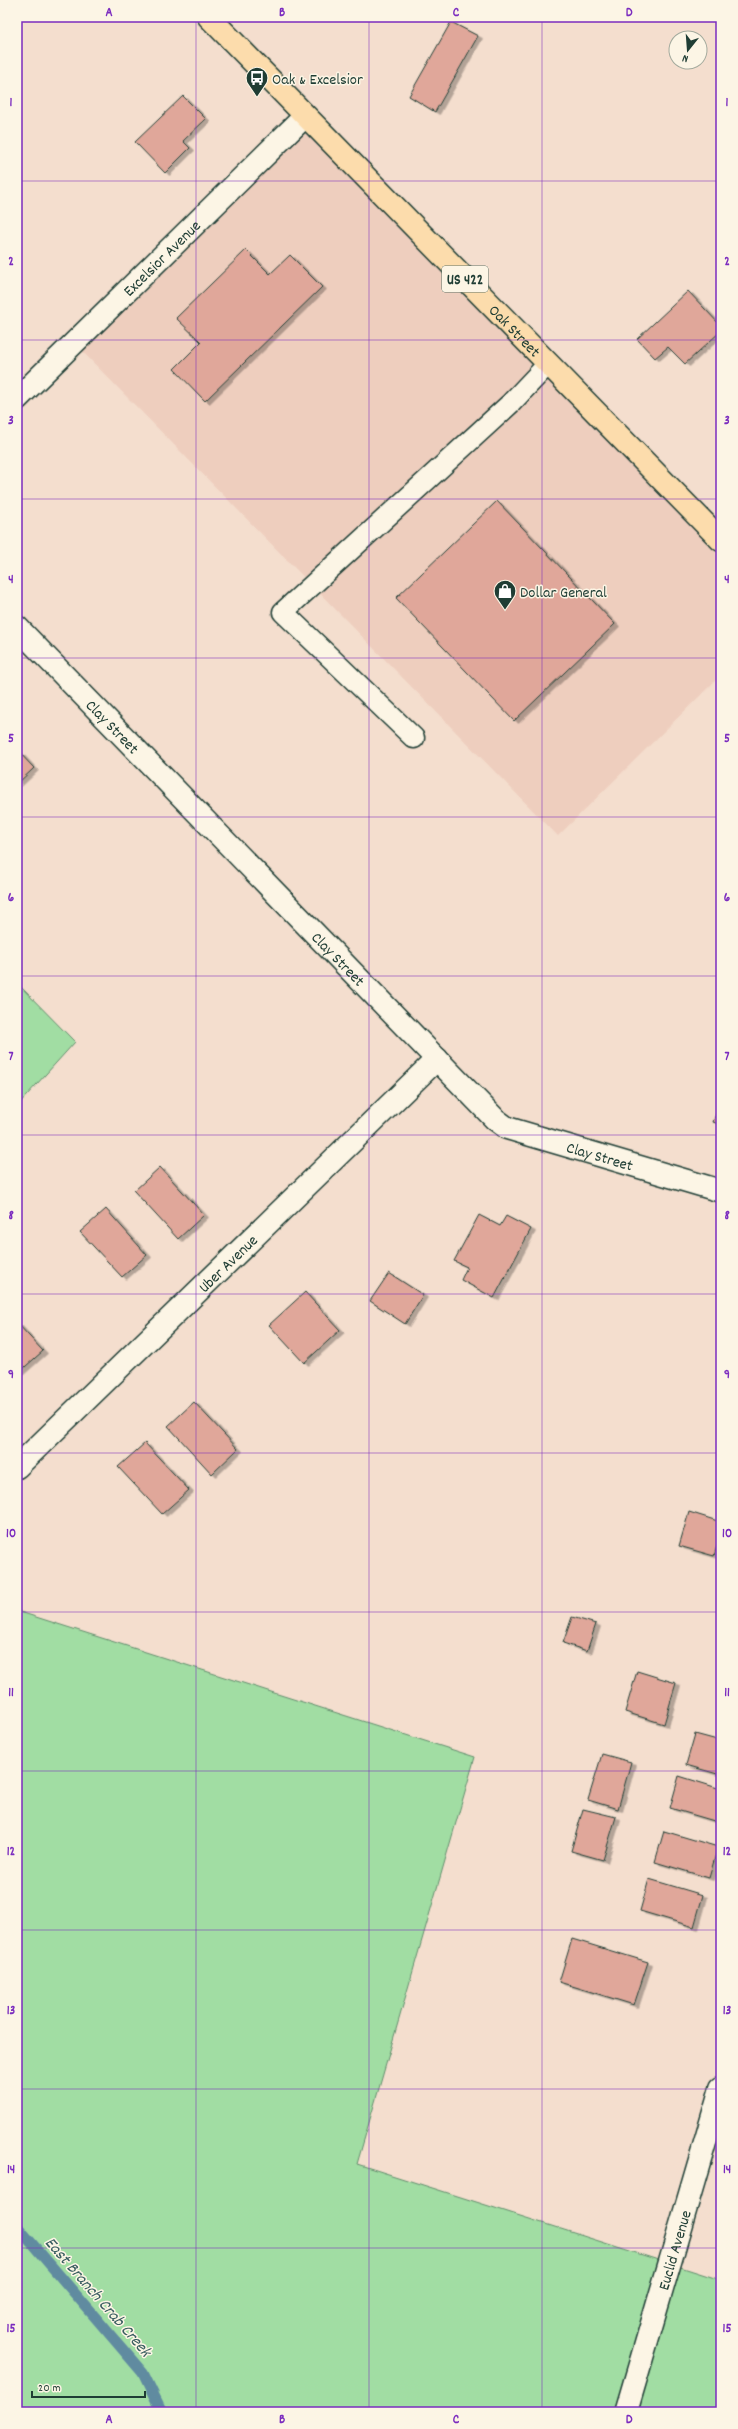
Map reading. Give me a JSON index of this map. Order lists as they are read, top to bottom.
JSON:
{
  "streets": {
    "highway": ["US 422", "Oak Street"],
    "street": [
      "Excelsior Avenue",
      "Clay Street",
      "Uber Avenue",
      "Euclid Avenue"
    ]
  },
  "crossings": [
    ["Excelsior Avenue", "Oak Street"],
    ["Clay Street", "Uber Avenue"]
  ],
  "water": ["East Branch Crab Creek"],
  "places": {
    "bus stop": ["Oak & Excelsior"],
    "shop": ["Dollar General"]
  },
  "scale_bar": "20 m",
  "north": "bottom",
  "grid": {
    "columns": [
      "A",
      "B",
      "C",
      "D"
    ],
    "rows": [
      "1",
      "2",
      "3",
      "4",
      "5",
      "6",
      "7",
      "8",
      "9",
      "10",
      "11",
      "12",
      "13",
      "14",
      "15"
    ]
  }
}
